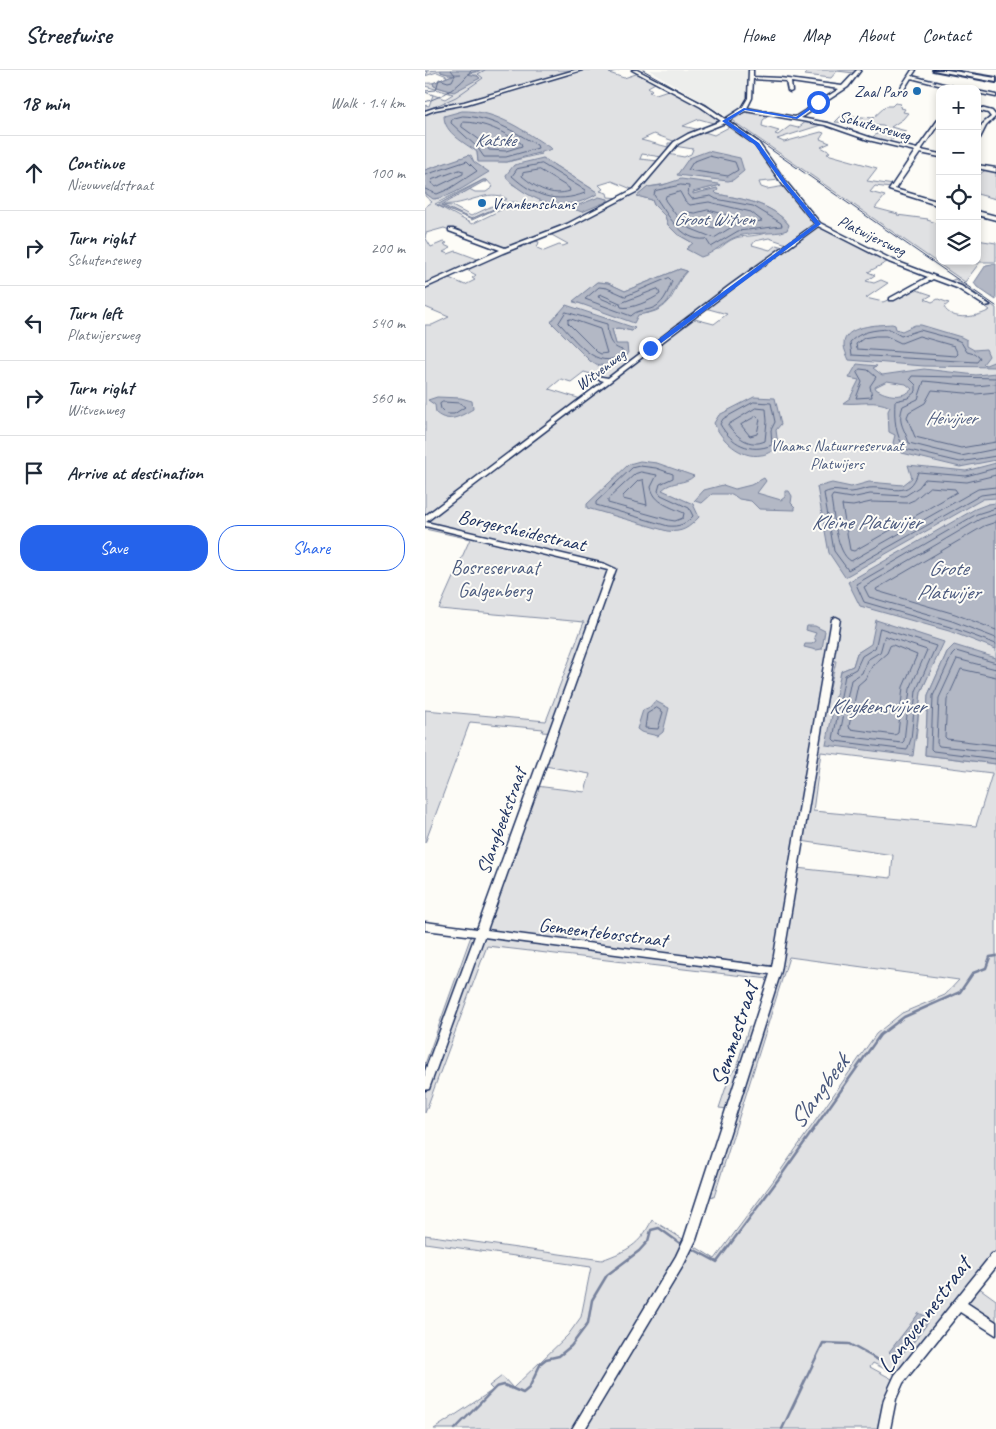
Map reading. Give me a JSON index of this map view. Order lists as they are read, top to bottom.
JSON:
{
  "streets": {
    "street": [
      "Schutenseweg",
      "Platwijersweg",
      "Witvenweg",
      "Borgersheidestraat",
      "Slangbeekstraat",
      "Gemeentebosstraat",
      "Semmestraat",
      "Langvennestraat"
    ]
  },
  "crossings": [
    ["Platwijersweg", "Witvenweg"],
    ["Witvenweg", "Borgersheidestraat"],
    ["Borgersheidestraat", "Slangbeekstraat"],
    ["Slangbeekstraat", "Gemeentebosstraat"],
    ["Gemeentebosstraat", "Semmestraat"]
  ],
  "water": [
    "Katske",
    "Groot Witven",
    "Heivijver",
    "Kleine Platwijer",
    "Grote Platwijer",
    "Kleykensvijver",
    "Slangbeek"
  ],
  "parks": ["Vlaams Natuurreservaat Platwijers", "Bosreservaat Galgenberg"],
  "places": ["Zaal Paro", "Vrankenschans"],
  "page": {
    "header": "Streetwise",
    "nav": [
      "Home",
      "Map",
      "About",
      "Contact"
    ],
    "heading": ["18 min", "Walk · 1.4 km"],
    "map_buttons": ["+", "−"],
    "list": [
      ["Continue", "Nieuwveldstraat", "100 m"],
      ["Turn right", "Schutenseweg", "200 m"],
      ["Turn left", "Platwijersweg", "540 m"],
      ["Turn right", "Witvenweg", "560 m"],
      "Arrive at destination"
    ],
    "buttons": ["Save", "Share"]
  }
}
